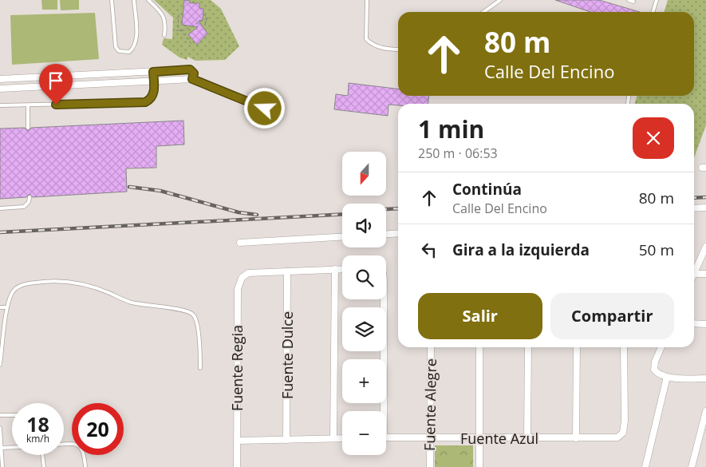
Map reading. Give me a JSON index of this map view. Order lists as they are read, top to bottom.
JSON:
{
  "streets": {
    "street": [
      "Fuente Dulce",
      "Fuente Regia",
      "Fuente Alegre",
      "Fuente Azul"
    ]
  },
  "crossings": [
    ["Fuente Dulce", "Fuente Regia"],
    ["Fuente Alegre", "Fuente Azul"]
  ],
  "north": "bottom",
  "page": {
    "turn": ["80 m", "Calle Del Encino"],
    "heading": ["1 min", "250 m · 06:53"],
    "map_buttons": ["+", "−"],
    "list": [
      {
        "name": "Continúa",
        "note": "Calle Del Encino",
        "value": "80 m"
      },
      {
        "name": "Gira a la izquierda",
        "value": "50 m"
      }
    ],
    "buttons": ["Salir", "Compartir"],
    "speed": "18 km/h",
    "limit": "20"
  }
}
